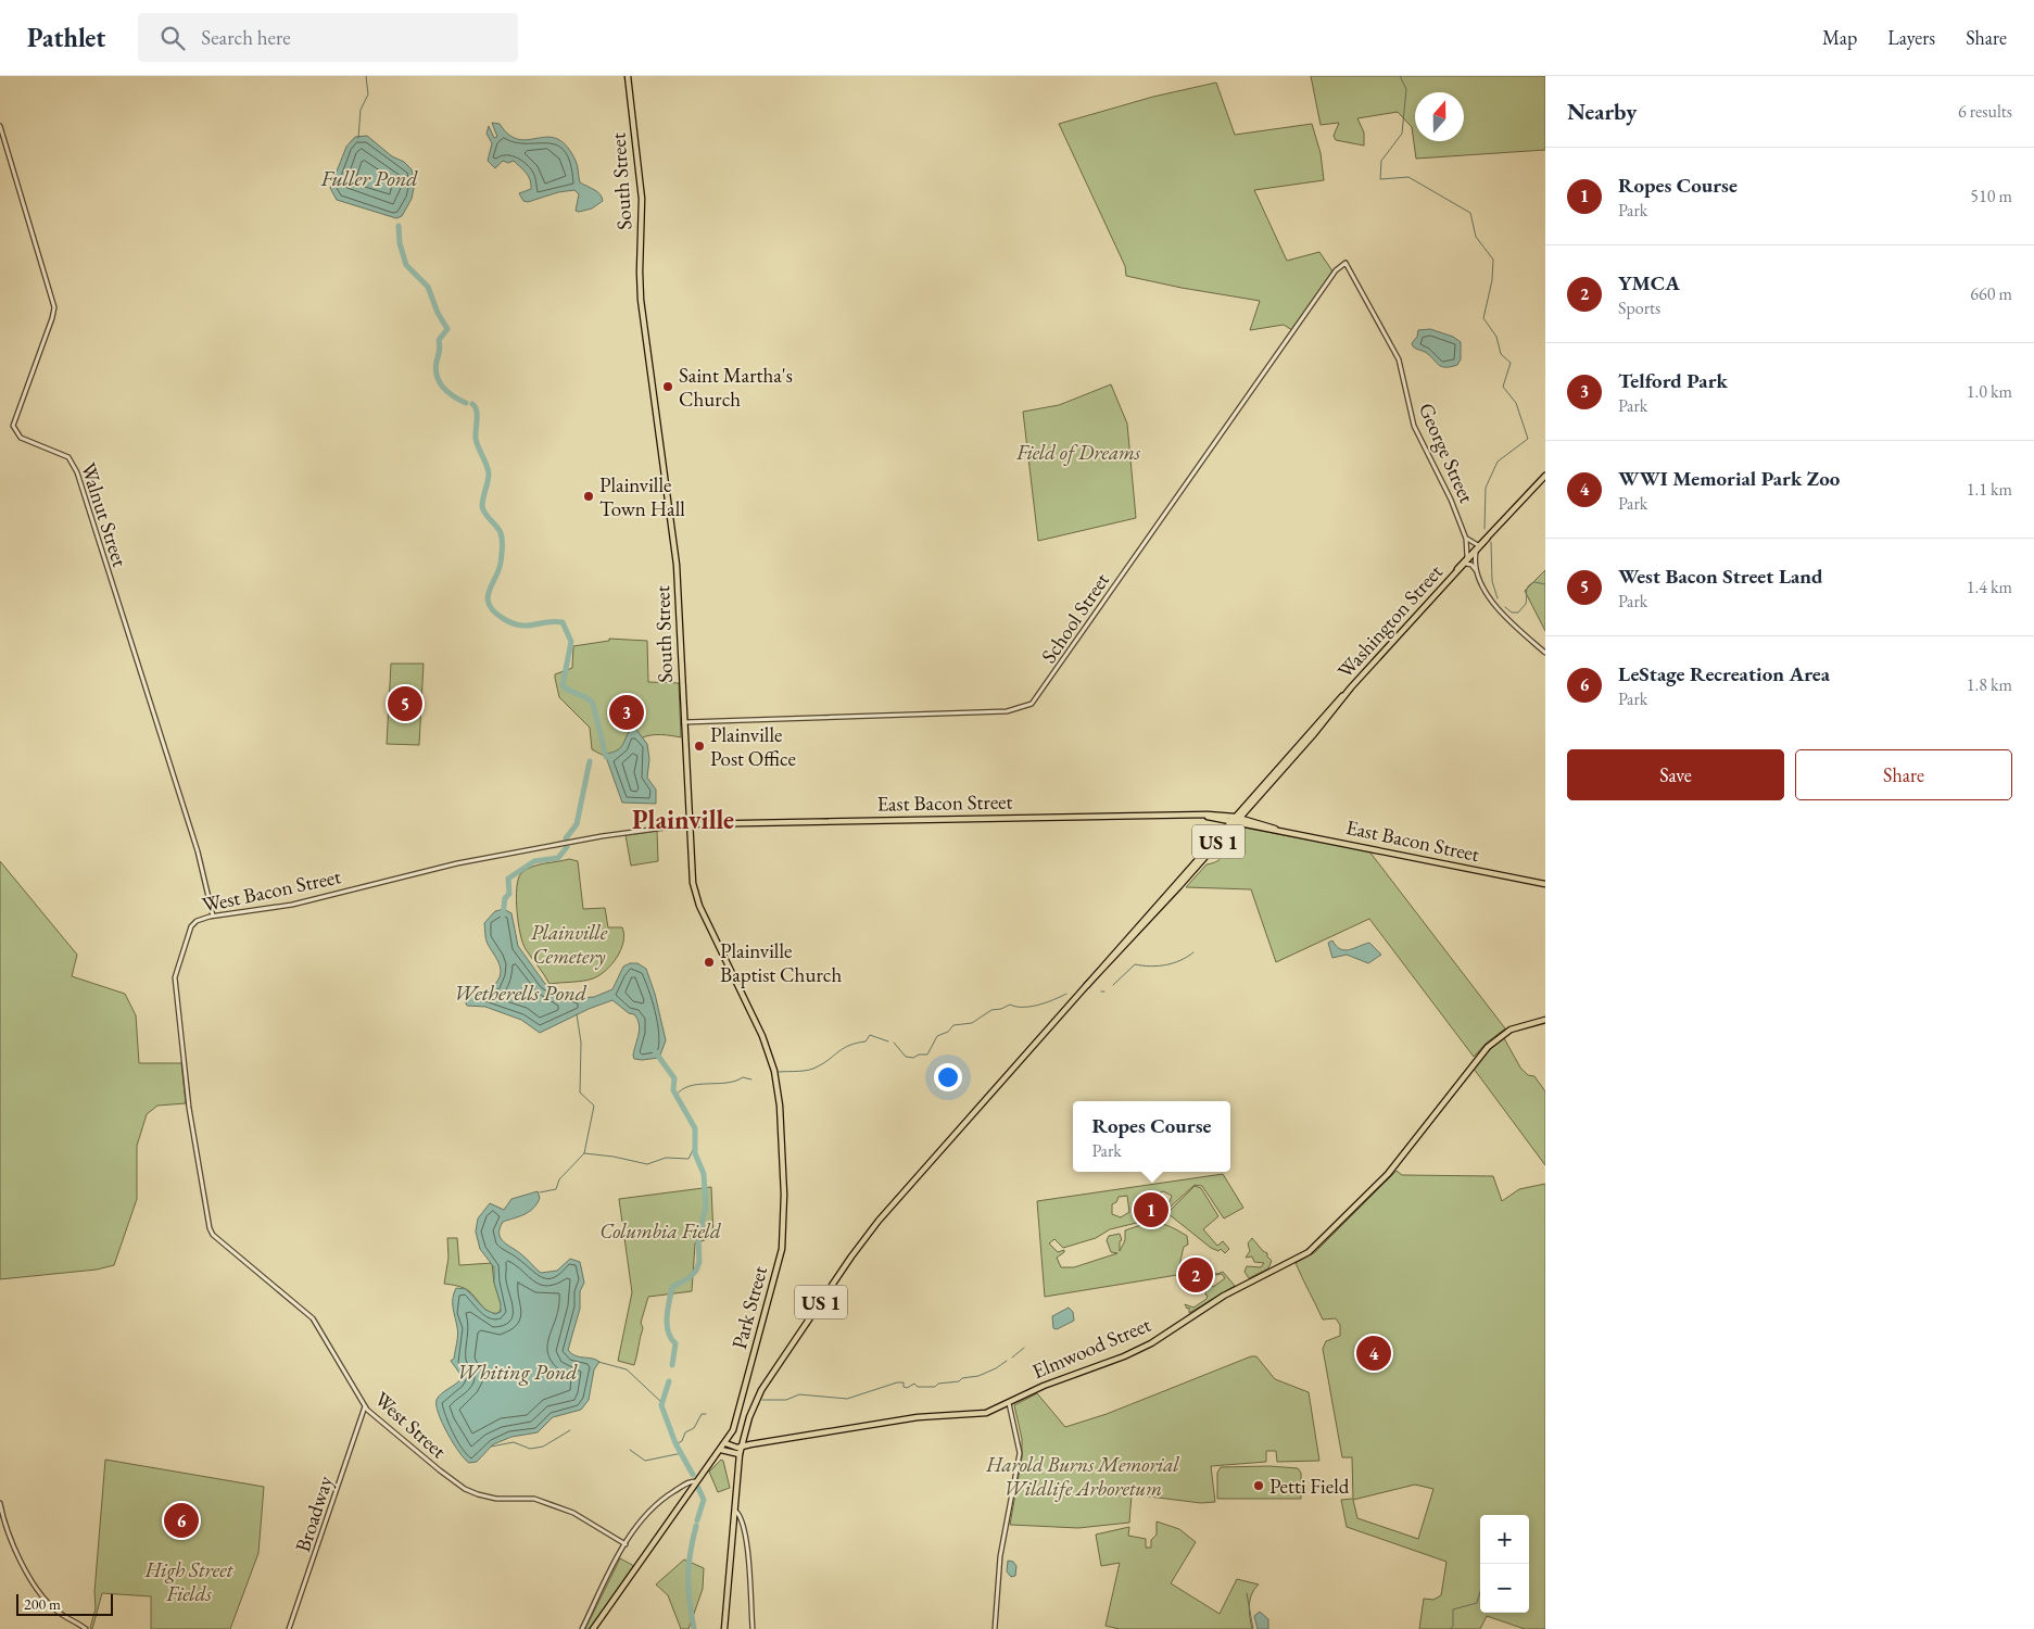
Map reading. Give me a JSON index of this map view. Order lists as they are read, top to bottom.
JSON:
{
  "streets": {
    "main road": [
      "South Street",
      "Washington Street",
      "East Bacon Street",
      "US 1",
      "Park Street",
      "Elmwood Street"
    ],
    "street": [
      "George Street",
      "Walnut Street",
      "School Street",
      "West Bacon Street",
      "West Street",
      "Broadway"
    ]
  },
  "crossings": [
    ["South Street", "School Street"],
    ["South Street", "East Bacon Street"],
    ["South Street", "West Bacon Street"],
    ["South Street", "Park Street"],
    ["George Street", "School Street"],
    ["George Street", "Washington Street"],
    ["Walnut Street", "West Bacon Street"],
    ["Washington Street", "East Bacon Street"],
    ["Washington Street", "US 1"],
    ["Washington Street", "Elmwood Street"],
    ["East Bacon Street", "West Bacon Street"],
    ["US 1", "Elmwood Street"],
    ["West Bacon Street", "West Street"],
    ["Park Street", "Elmwood Street"],
    ["West Street", "Broadway"]
  ],
  "districts": ["Plainville"],
  "water": ["Fuller Pond", "Wetherells Pond", "Whiting Pond"],
  "parks": [
    "Field of Dreams",
    "Plainville Cemetery",
    "Columbia Field",
    "Harold Burns Memorial Wildlife Arboretum",
    "High Street Fields"
  ],
  "places": [
    "Saint Martha's Church",
    "Plainville Town Hall",
    "Plainville Post Office",
    "Plainville Baptist Church",
    "Petti Field"
  ],
  "scale_bar": "200 m",
  "north": "top",
  "page": {
    "header": "Pathlet",
    "search": "Search here",
    "nav": ["Map", "Layers", "Share"],
    "heading": ["Nearby", "6 results"],
    "list": [
      {
        "mark": "1",
        "name": "Ropes Course",
        "note": "Park",
        "value": "510 m"
      },
      {
        "mark": "2",
        "name": "YMCA",
        "note": "Sports",
        "value": "660 m"
      },
      {
        "mark": "3",
        "name": "Telford Park",
        "note": "Park",
        "value": "1.0 km"
      },
      {
        "mark": "4",
        "name": "WWI Memorial Park Zoo",
        "note": "Park",
        "value": "1.1 km"
      },
      {
        "mark": "5",
        "name": "West Bacon Street Land",
        "note": "Park",
        "value": "1.4 km"
      },
      {
        "mark": "6",
        "name": "LeStage Recreation Area",
        "note": "Park",
        "value": "1.8 km"
      }
    ],
    "pins": [
      "5",
      "3",
      "1",
      "2",
      "4",
      "6"
    ],
    "buttons": ["Save", "Share"],
    "popup": ["Ropes Course", "Park"],
    "map_buttons": ["+", "−"],
    "scale": "200 m"
  }
}
